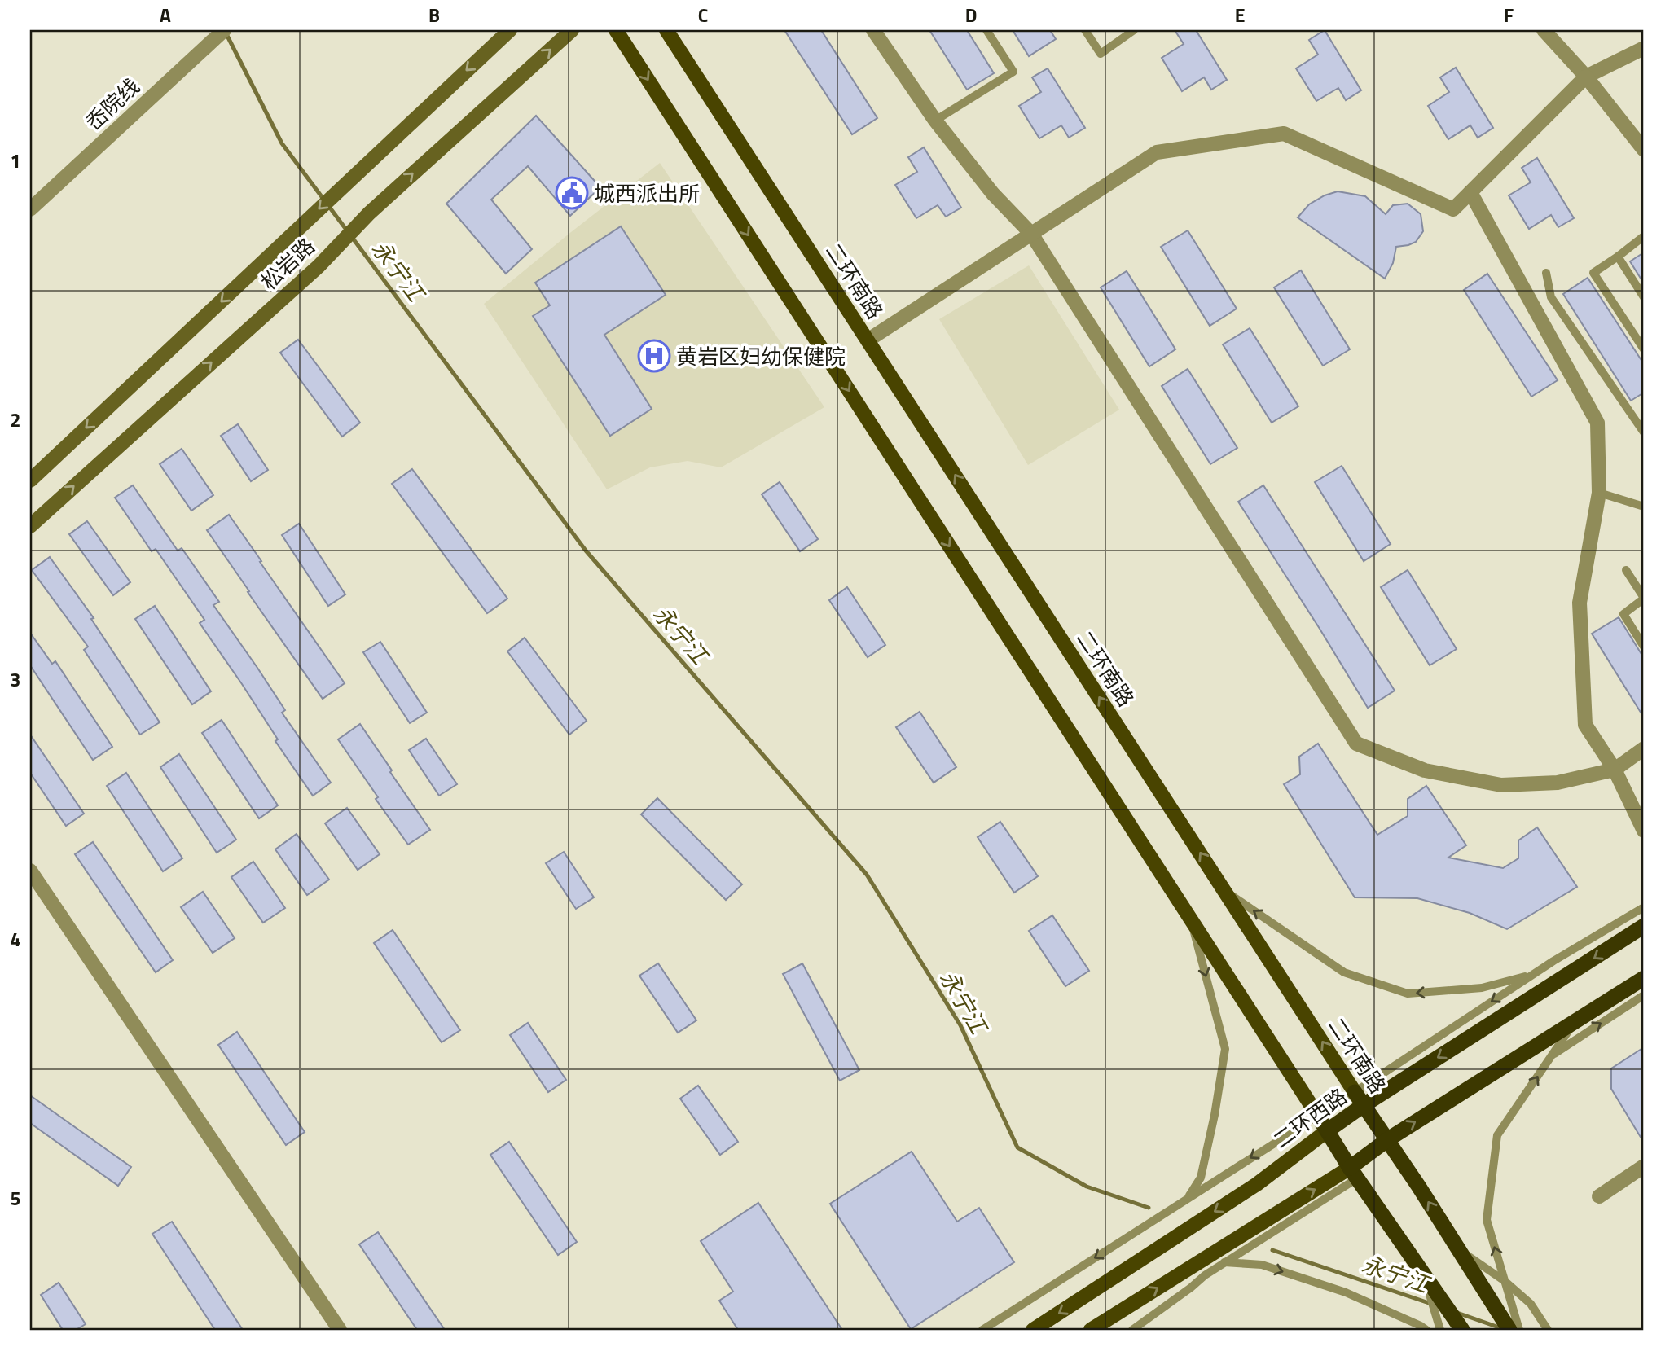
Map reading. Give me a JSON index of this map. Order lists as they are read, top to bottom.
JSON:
{
  "streets": {
    "highway": ["二环南路", "二环西路"],
    "main road": ["松岩路"],
    "street": ["岙院线"]
  },
  "crossings": [
    ["二环南路", "二环西路"]
  ],
  "water": ["永宁江"],
  "places": {
    "public building": ["城西派出所"],
    "hospital": ["黄岩区妇幼保健院"]
  },
  "grid": {
    "columns": [
      "A",
      "B",
      "C",
      "D",
      "E",
      "F"
    ],
    "rows": [
      "1",
      "2",
      "3",
      "4",
      "5"
    ]
  }
}
